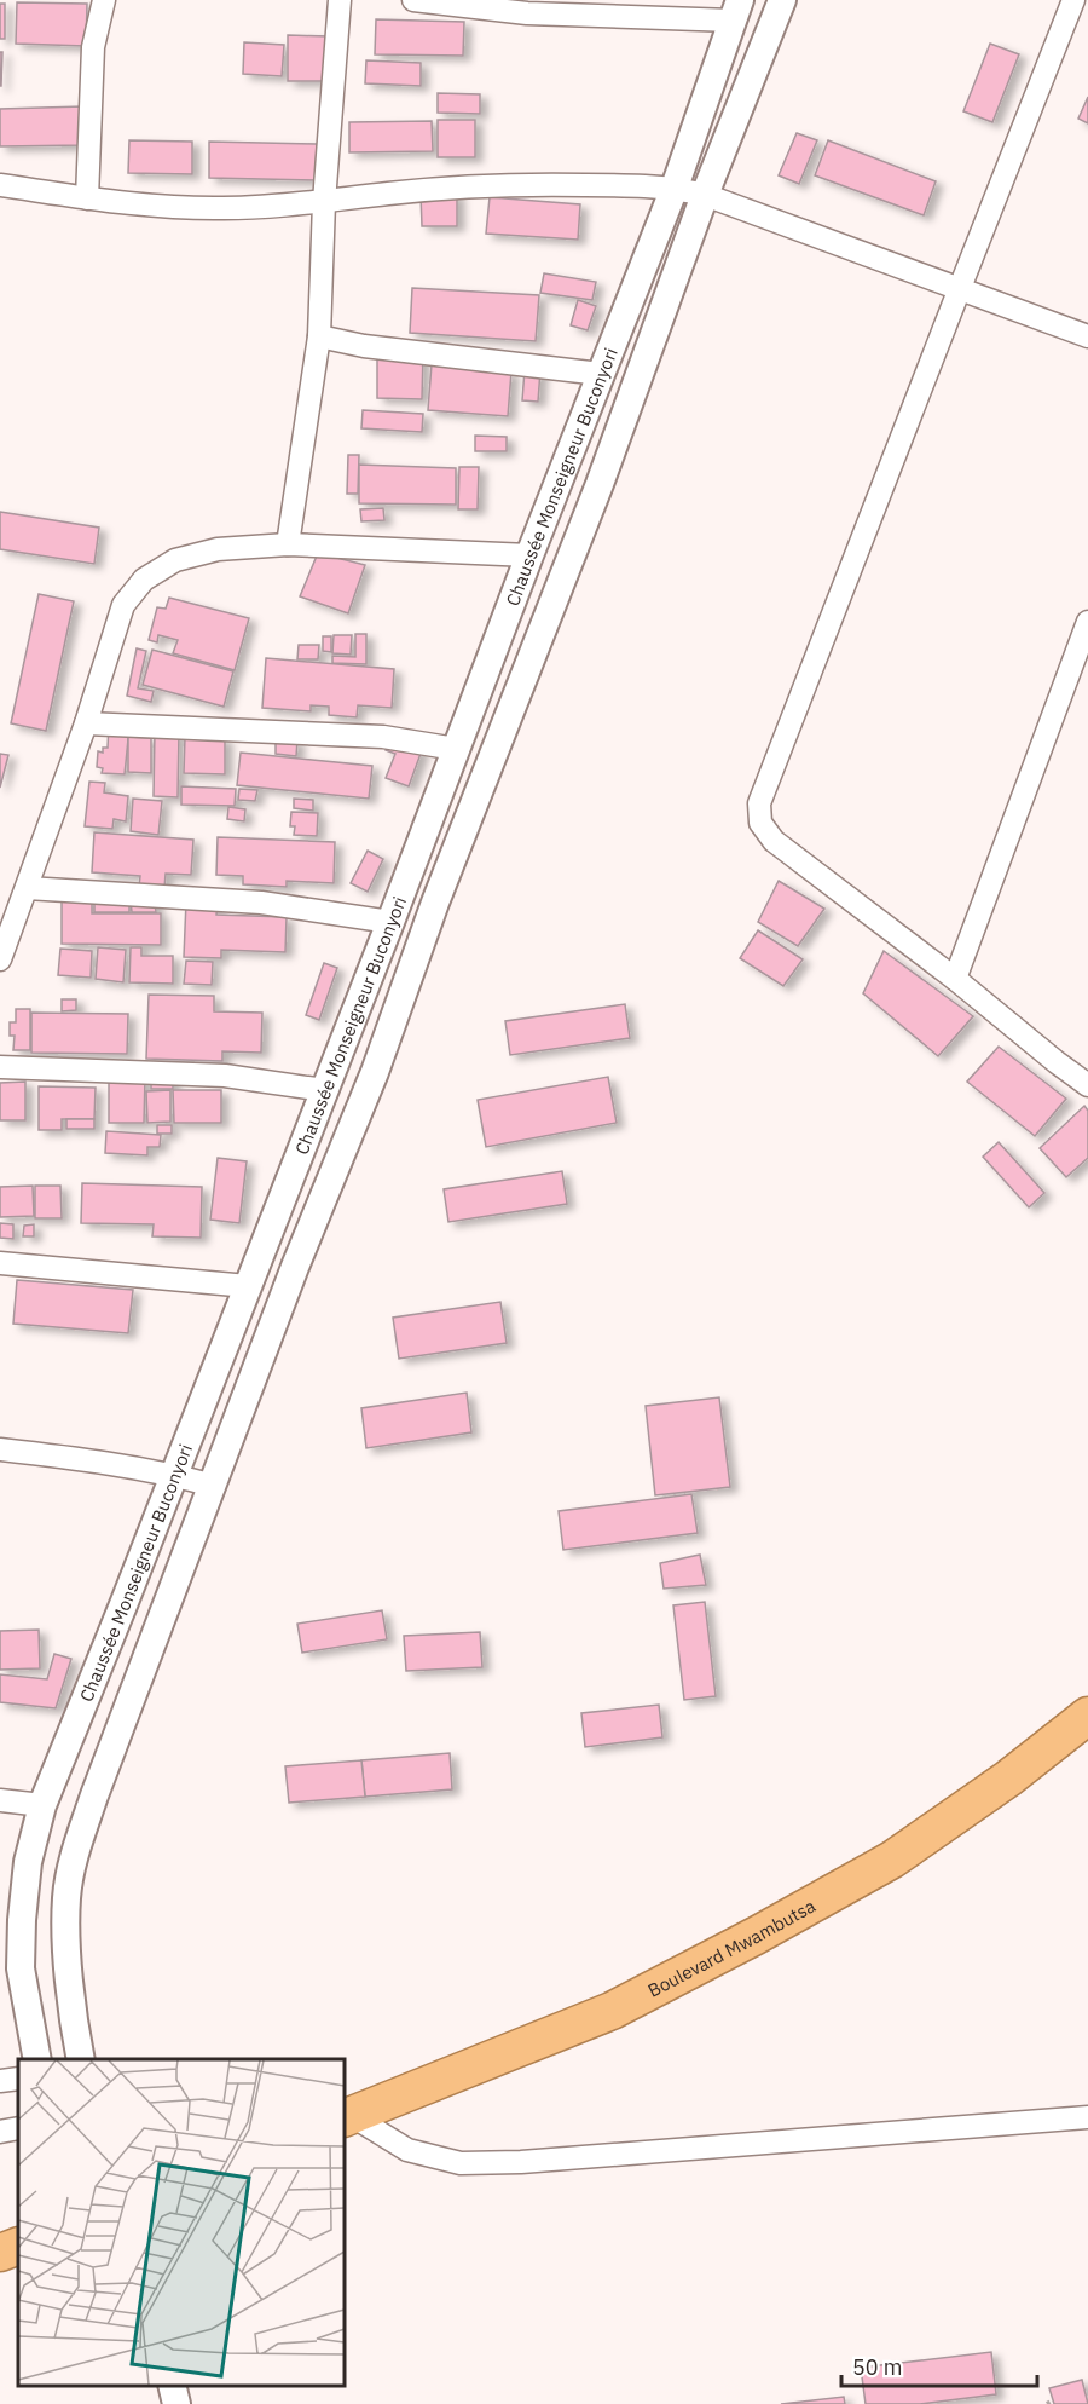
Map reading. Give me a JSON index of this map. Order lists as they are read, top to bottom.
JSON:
{
  "streets": {
    "highway": ["Boulevard Mwambutsa"],
    "street": ["Chaussée Monseigneur Buconyori"]
  },
  "scale_bar": "50 m"
}
